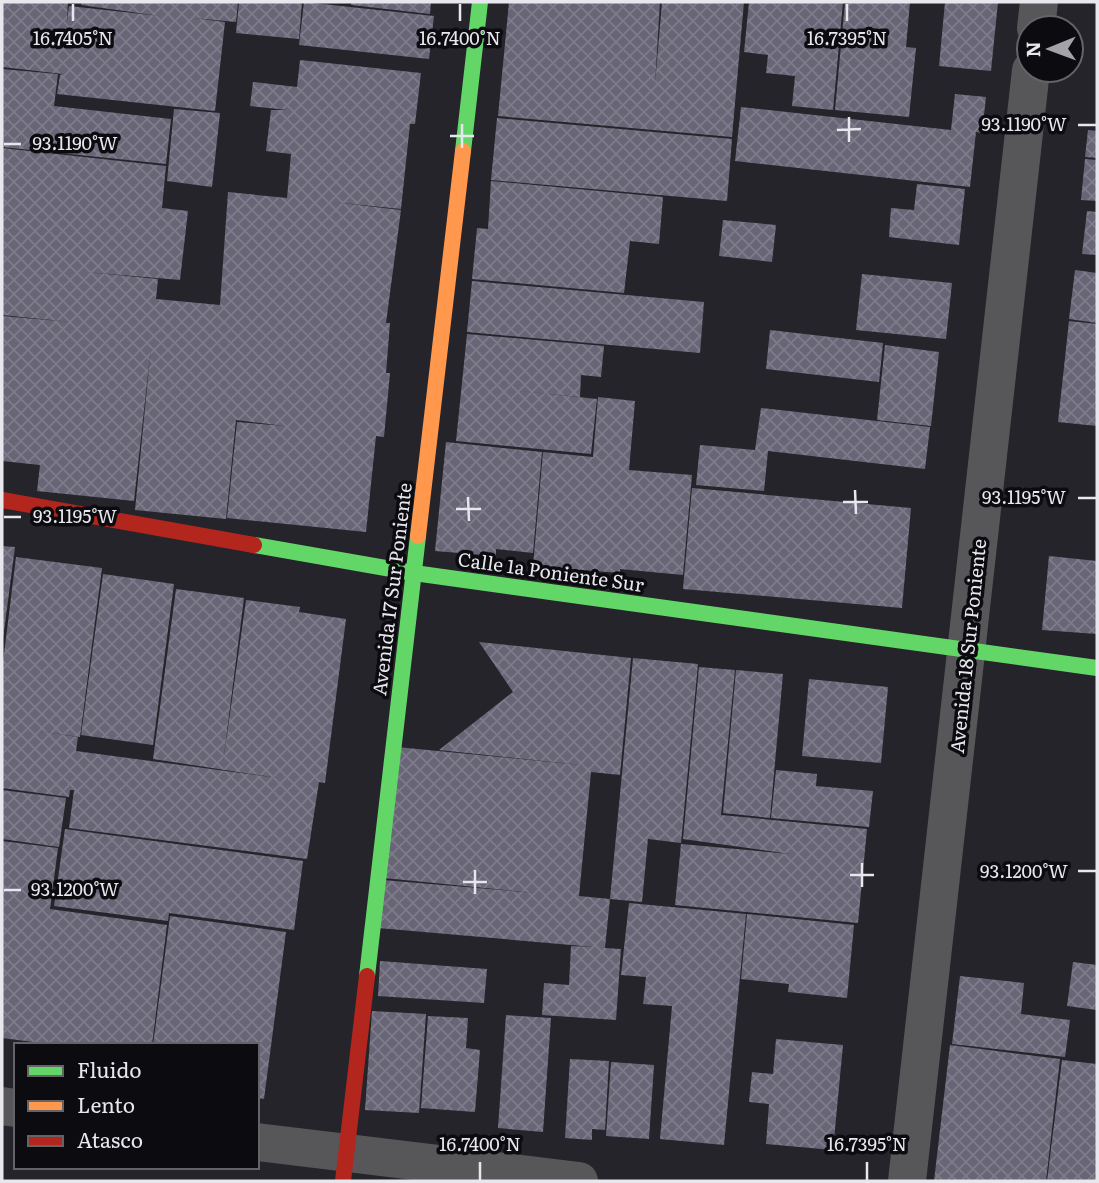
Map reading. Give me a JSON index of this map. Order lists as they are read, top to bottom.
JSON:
{
  "streets": {
    "street": ["Calle 1a Poniente Sur", "Avenida 17 Sur Poniente", "Avenida 18 Sur Poniente"]
  },
  "crossings": [
    ["Calle 1a Poniente Sur", "Avenida 17 Sur Poniente"],
    ["Calle 1a Poniente Sur", "Avenida 18 Sur Poniente"]
  ],
  "legend": ["Fluido", "Lento", "Atasco"],
  "north": "left",
  "coordinates": [
    "16.7405°N",
    "16.7400°N",
    "16.7395°N",
    "93.1190°W",
    "93.1195°W",
    "93.1200°W"
  ]
}
